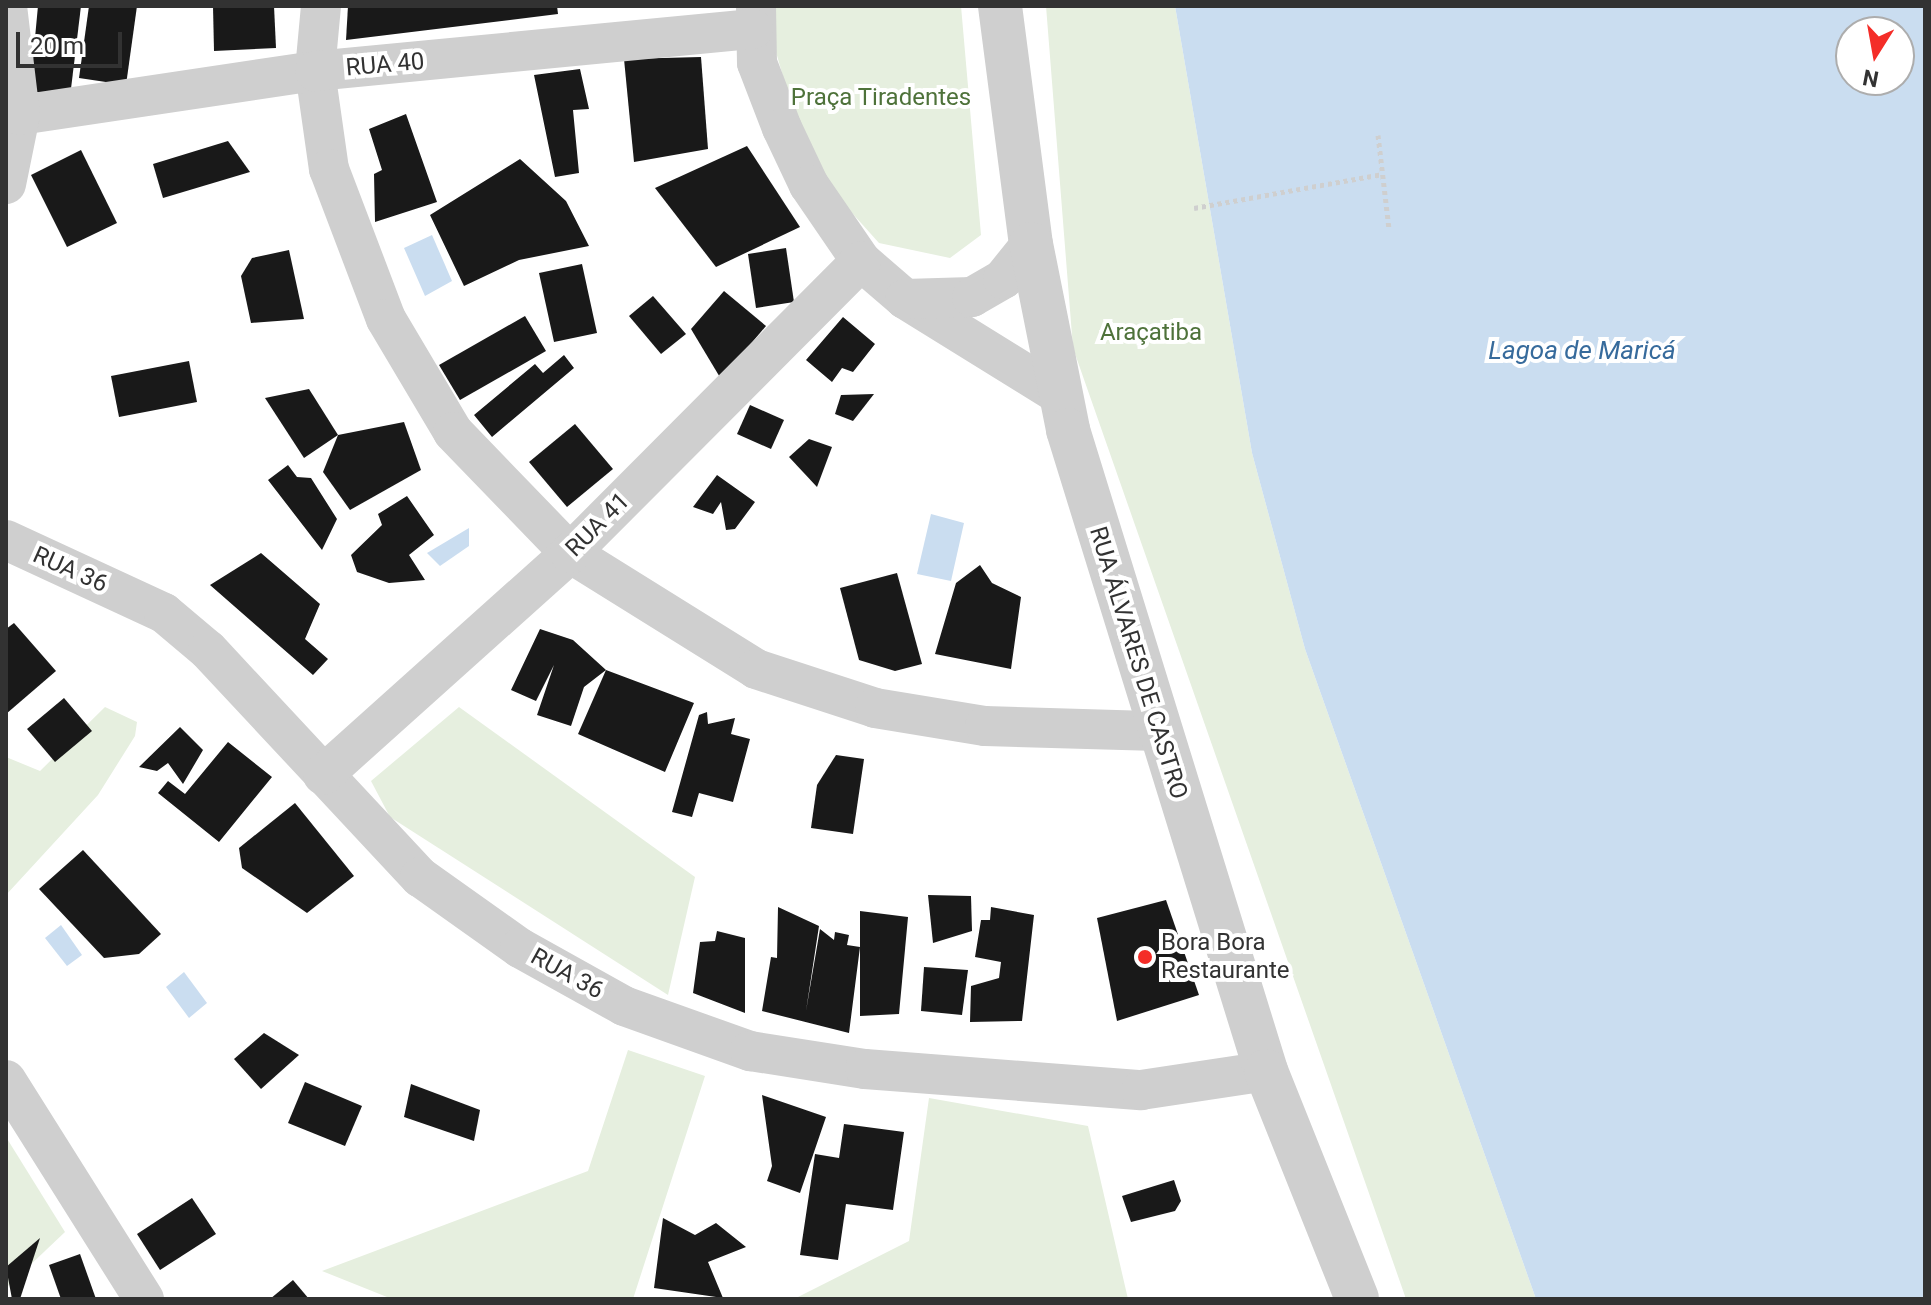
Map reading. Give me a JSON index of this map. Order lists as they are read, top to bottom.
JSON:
{
  "streets": {
    "street": [
      "RUA 40",
      "RUA 41",
      "RUA 36",
      "RUA ÁLVARES DE CASTRO"
    ]
  },
  "crossings": [
    ["RUA 41", "RUA 36"],
    ["RUA 36", "RUA ÁLVARES DE CASTRO"]
  ],
  "water": ["Lagoa de Maricá"],
  "parks": ["Praça Tiradentes", "Araçatiba"],
  "places": ["Bora Bora Restaurante"],
  "scale_bar": "20 m",
  "north": "bottom"
}
